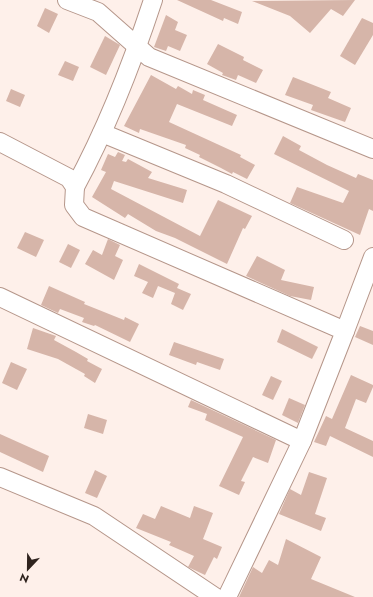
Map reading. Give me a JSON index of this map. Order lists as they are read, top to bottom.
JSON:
{
  "north": "bottom"
}
